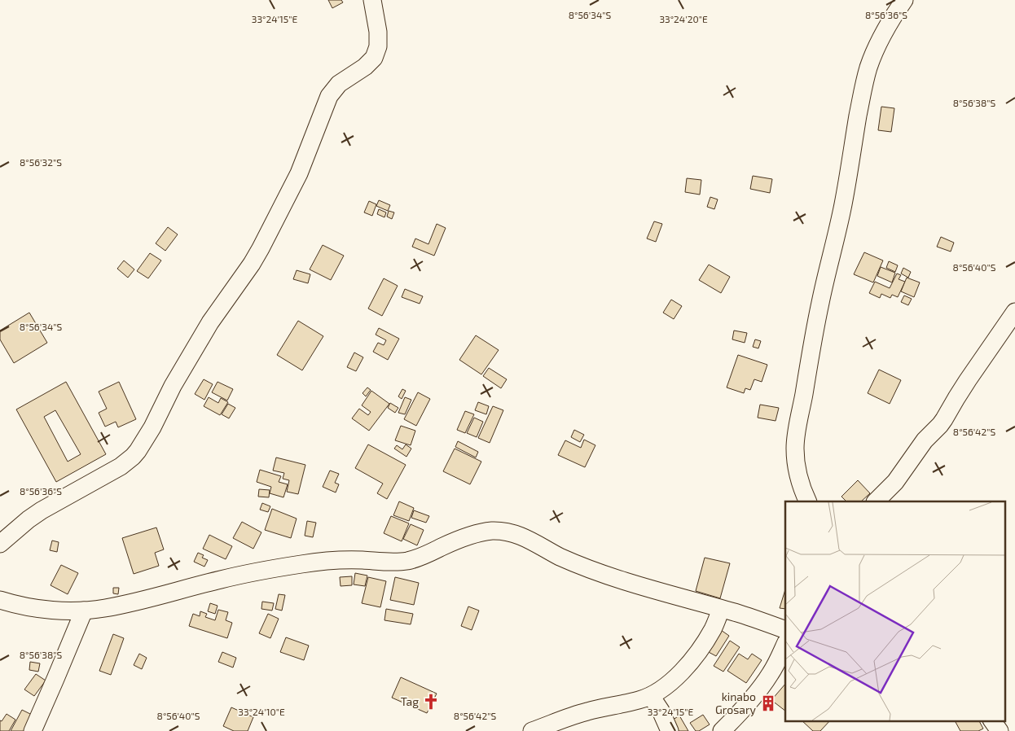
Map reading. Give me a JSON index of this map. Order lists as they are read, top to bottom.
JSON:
{
  "places": {
    "church": ["Tag"],
    "building": ["kinabo Grosary"]
  },
  "coordinates": [
    "8°56'34\"S",
    "8°56'36\"S",
    "33°24'15\"E",
    "33°24'20\"E",
    "8°56'38\"S",
    "8°56'32\"S",
    "8°56'40\"S",
    "8°56'42\"S",
    "33°24'10\"E"
  ]
}
